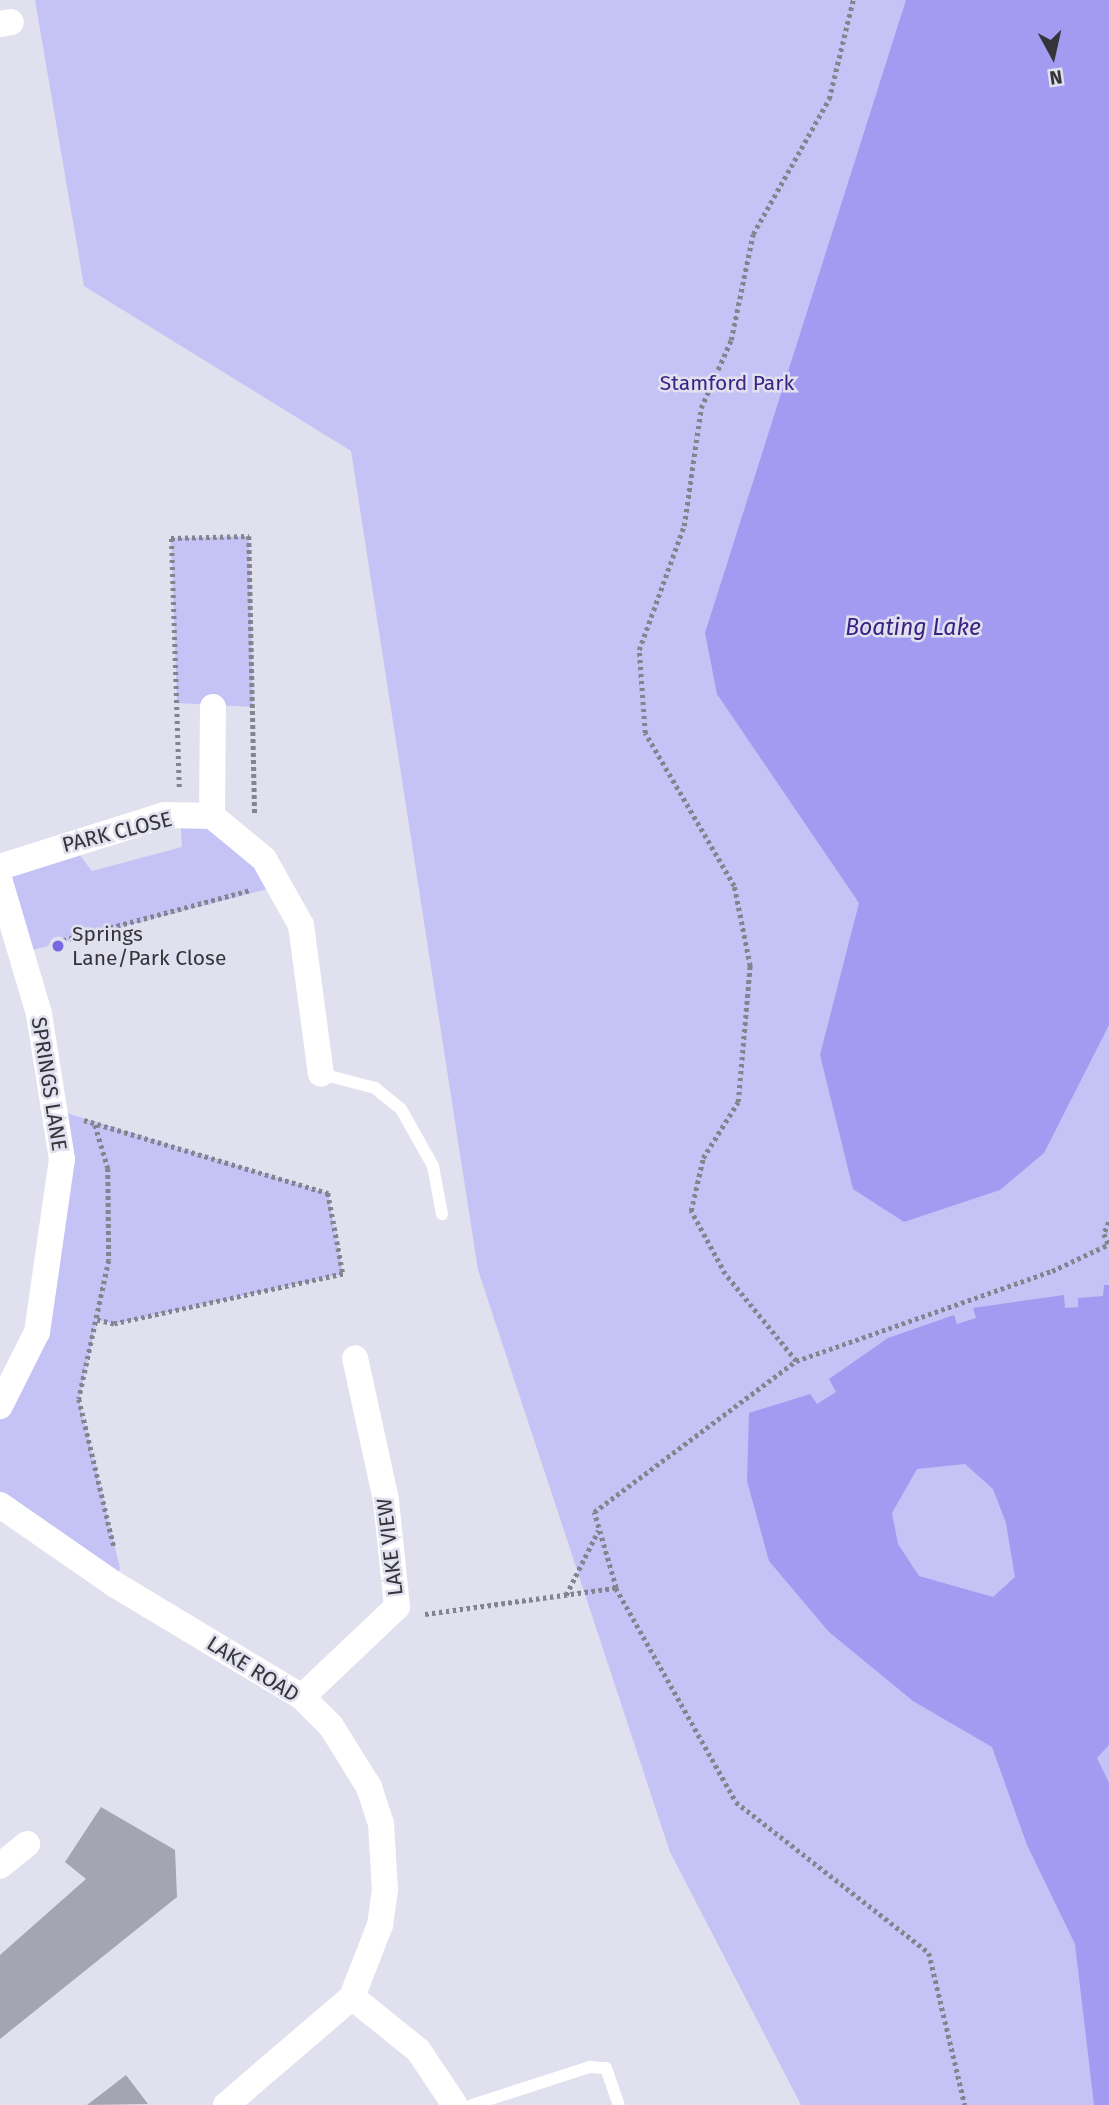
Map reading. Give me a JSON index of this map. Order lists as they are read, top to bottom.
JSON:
{
  "streets": {
    "street": [
      "PARK CLOSE",
      "SPRINGS LANE",
      "LAKE VIEW",
      "LAKE ROAD"
    ]
  },
  "crossings": [
    ["LAKE VIEW", "LAKE ROAD"]
  ],
  "water": ["Boating Lake"],
  "parks": ["Stamford Park"],
  "places": ["Springs Lane/Park Close"],
  "north": "bottom"
}
